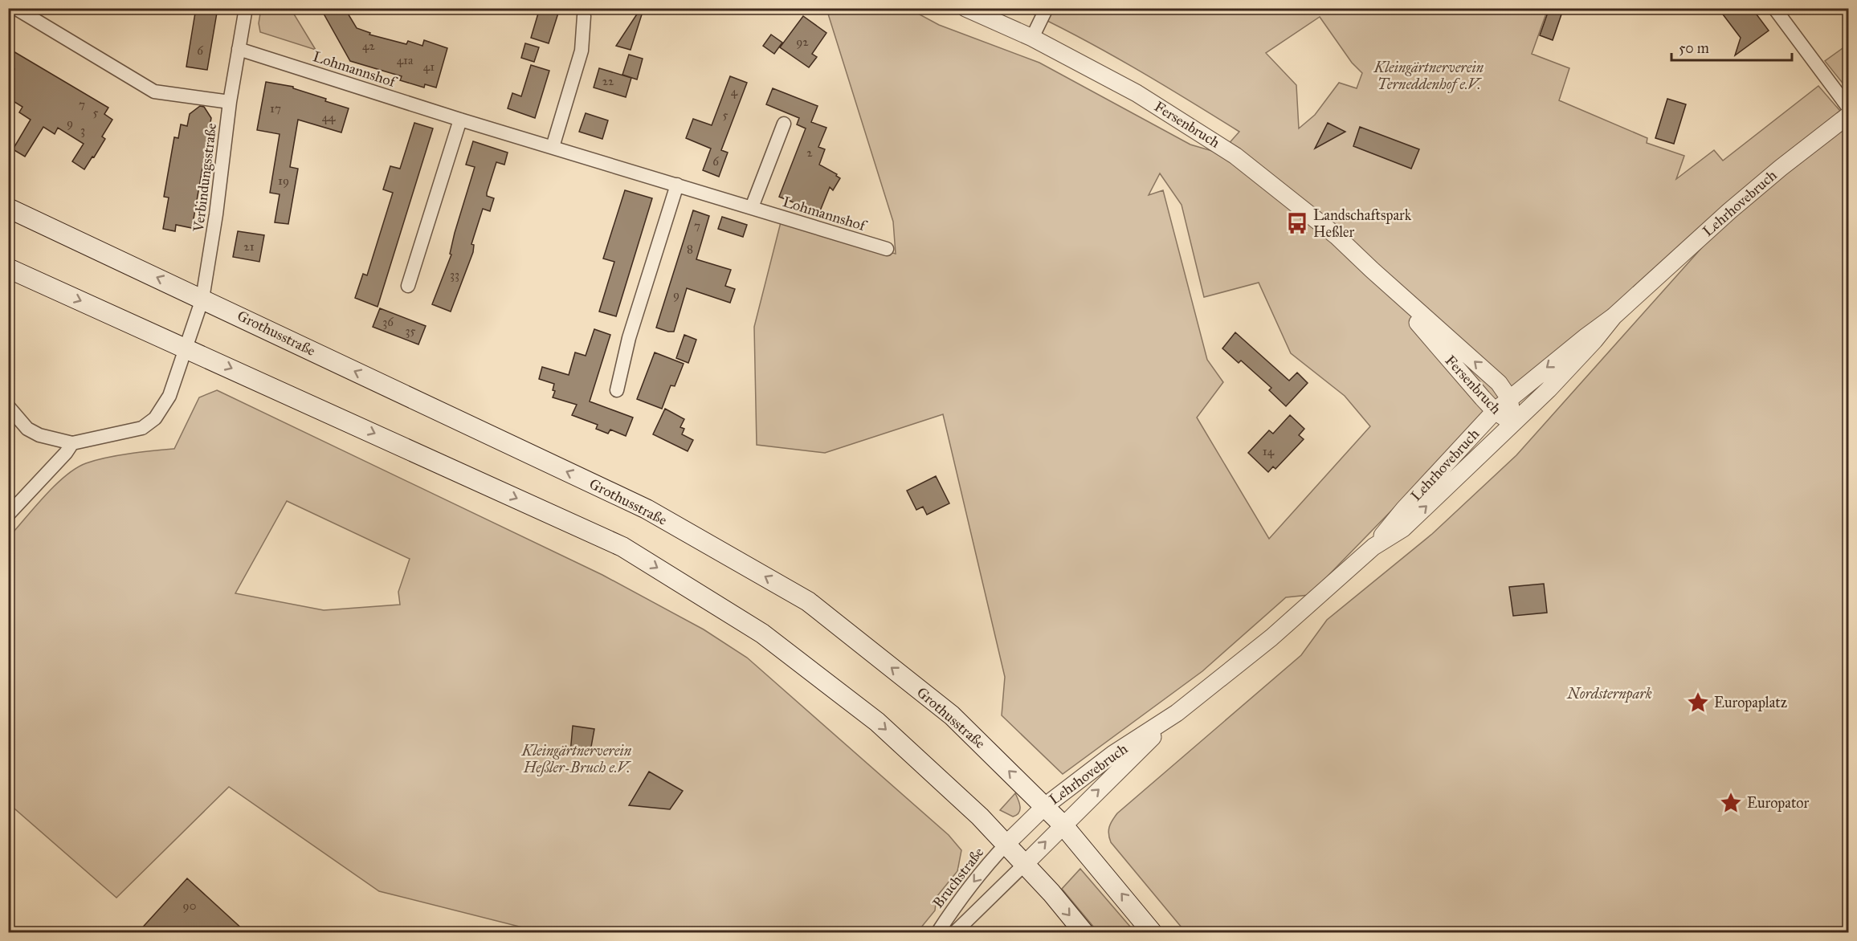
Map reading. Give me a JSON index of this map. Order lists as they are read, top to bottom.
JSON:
{
  "streets": {
    "main road": ["Grothusstraße"],
    "street": [
      "Lohmannshof",
      "Fersenbruch",
      "Verbindungsstraße",
      "Lehrhovebruch",
      "Bruchstraße"
    ]
  },
  "crossings": [
    ["Lohmannshof", "Verbindungsstraße"],
    ["Fersenbruch", "Lehrhovebruch"],
    ["Verbindungsstraße", "Grothusstraße"],
    ["Lehrhovebruch", "Grothusstraße"],
    ["Lehrhovebruch", "Bruchstraße"]
  ],
  "parks": ["Kleingärtnerverein Terneddenhof e.V.", "Nordsternpark", "Kleingärtnerverein Heßler-Bruch e.V."],
  "places": {
    "bus stop": ["Landschaftspark Heßler"],
    "place": ["Europaplatz", "Europator"]
  },
  "house_numbers": [
    "92",
    "42",
    "6",
    "41a",
    "41",
    "22",
    "4",
    "7",
    "17",
    "5",
    "5",
    "44",
    "9",
    "3",
    "2",
    "6",
    "19",
    "7",
    "21",
    "8",
    "33",
    "9",
    "36",
    "35",
    "14",
    "90"
  ],
  "scale_bar": "50 m"
}
